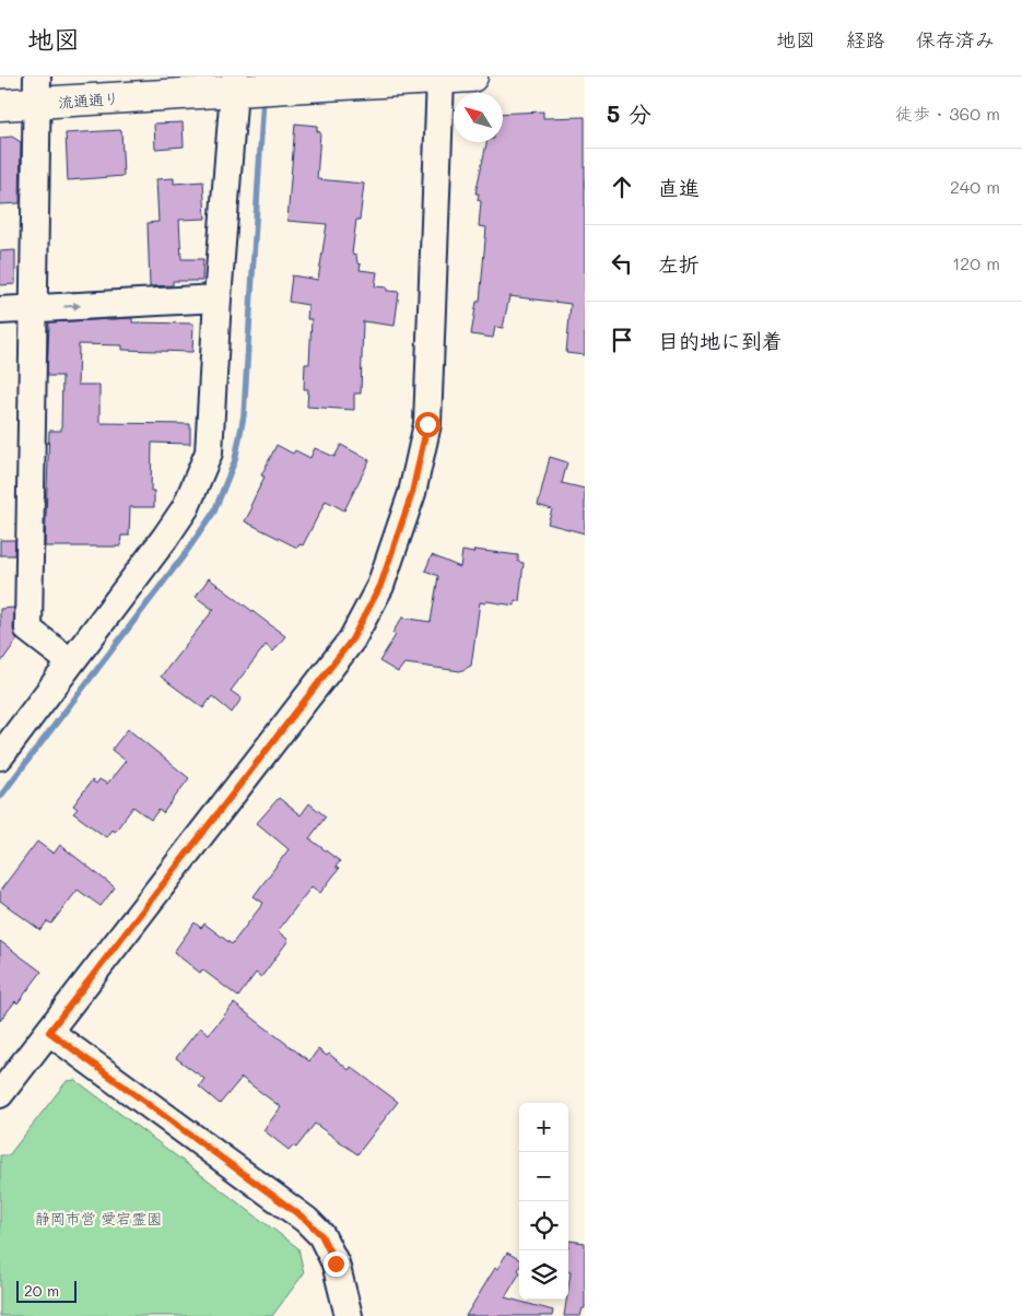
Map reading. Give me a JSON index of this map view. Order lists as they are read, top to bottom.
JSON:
{
  "streets": {
    "main road": ["流通通り"]
  },
  "parks": ["静岡市営 愛宕霊園"],
  "scale_bar": "20 m",
  "north": "top left",
  "page": {
    "header": "地図",
    "nav": ["地図", "経路", "保存済み"],
    "heading": ["5 分", "徒歩 · 360 m"],
    "list": [
      ["直進", "240 m"],
      ["左折", "120 m"],
      "目的地に到着"
    ],
    "map_buttons": ["+", "−"],
    "scale": "20 m"
  }
}
